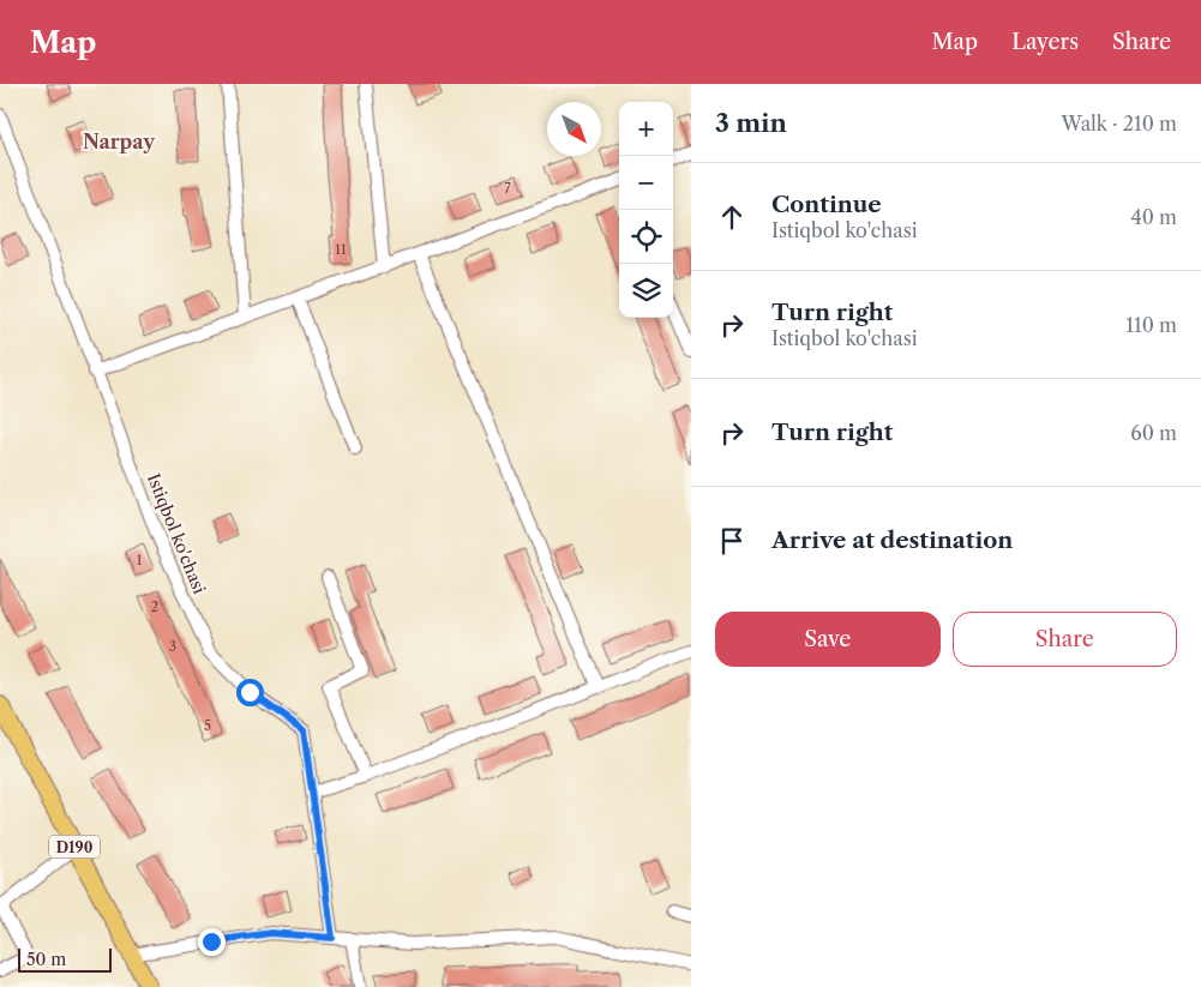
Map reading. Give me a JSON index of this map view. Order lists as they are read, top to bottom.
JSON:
{
  "streets": {
    "main road": ["D190"],
    "street": ["Istiqbol ko'chasi"]
  },
  "districts": ["Narpay"],
  "house_numbers": [
    "7",
    "11",
    "1",
    "2",
    "3",
    "5"
  ],
  "scale_bar": "50 m",
  "north": "bottom right",
  "page": {
    "header": "Map",
    "nav": ["Map", "Layers", "Share"],
    "heading": ["3 min", "Walk · 210 m"],
    "map_buttons": ["+", "−"],
    "list": [
      ["Continue", "Istiqbol ko'chasi", "40 m"],
      ["Turn right", "Istiqbol ko'chasi", "110 m"],
      ["Turn right", "60 m"],
      "Arrive at destination"
    ],
    "buttons": ["Save", "Share"],
    "scale": "50 m"
  }
}
